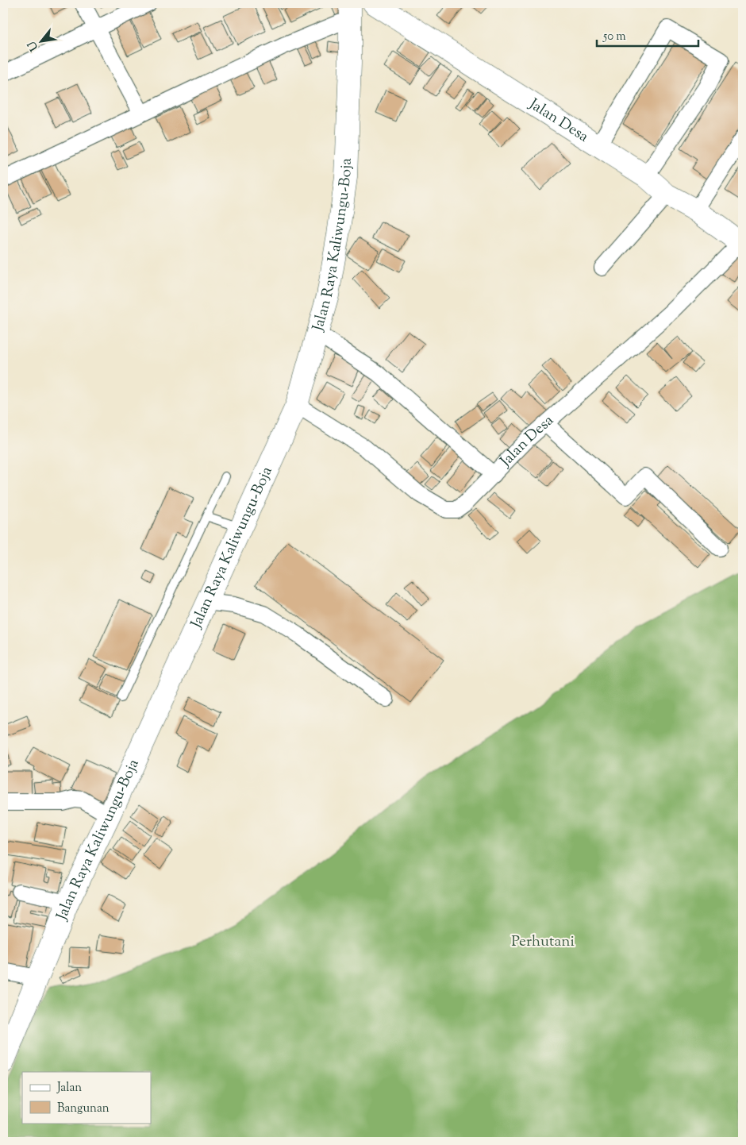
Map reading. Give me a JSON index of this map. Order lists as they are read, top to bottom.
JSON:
{
  "streets": {
    "main road": ["Jalan Desa", "Jalan Raya Kaliwungu-Boja"]
  },
  "crossings": [
    ["Jalan Desa", "Jalan Raya Kaliwungu-Boja"]
  ],
  "parks": ["Perhutani"],
  "legend": ["Jalan", "Bangunan"],
  "scale_bar": "50 m",
  "north": "bottom left"
}
